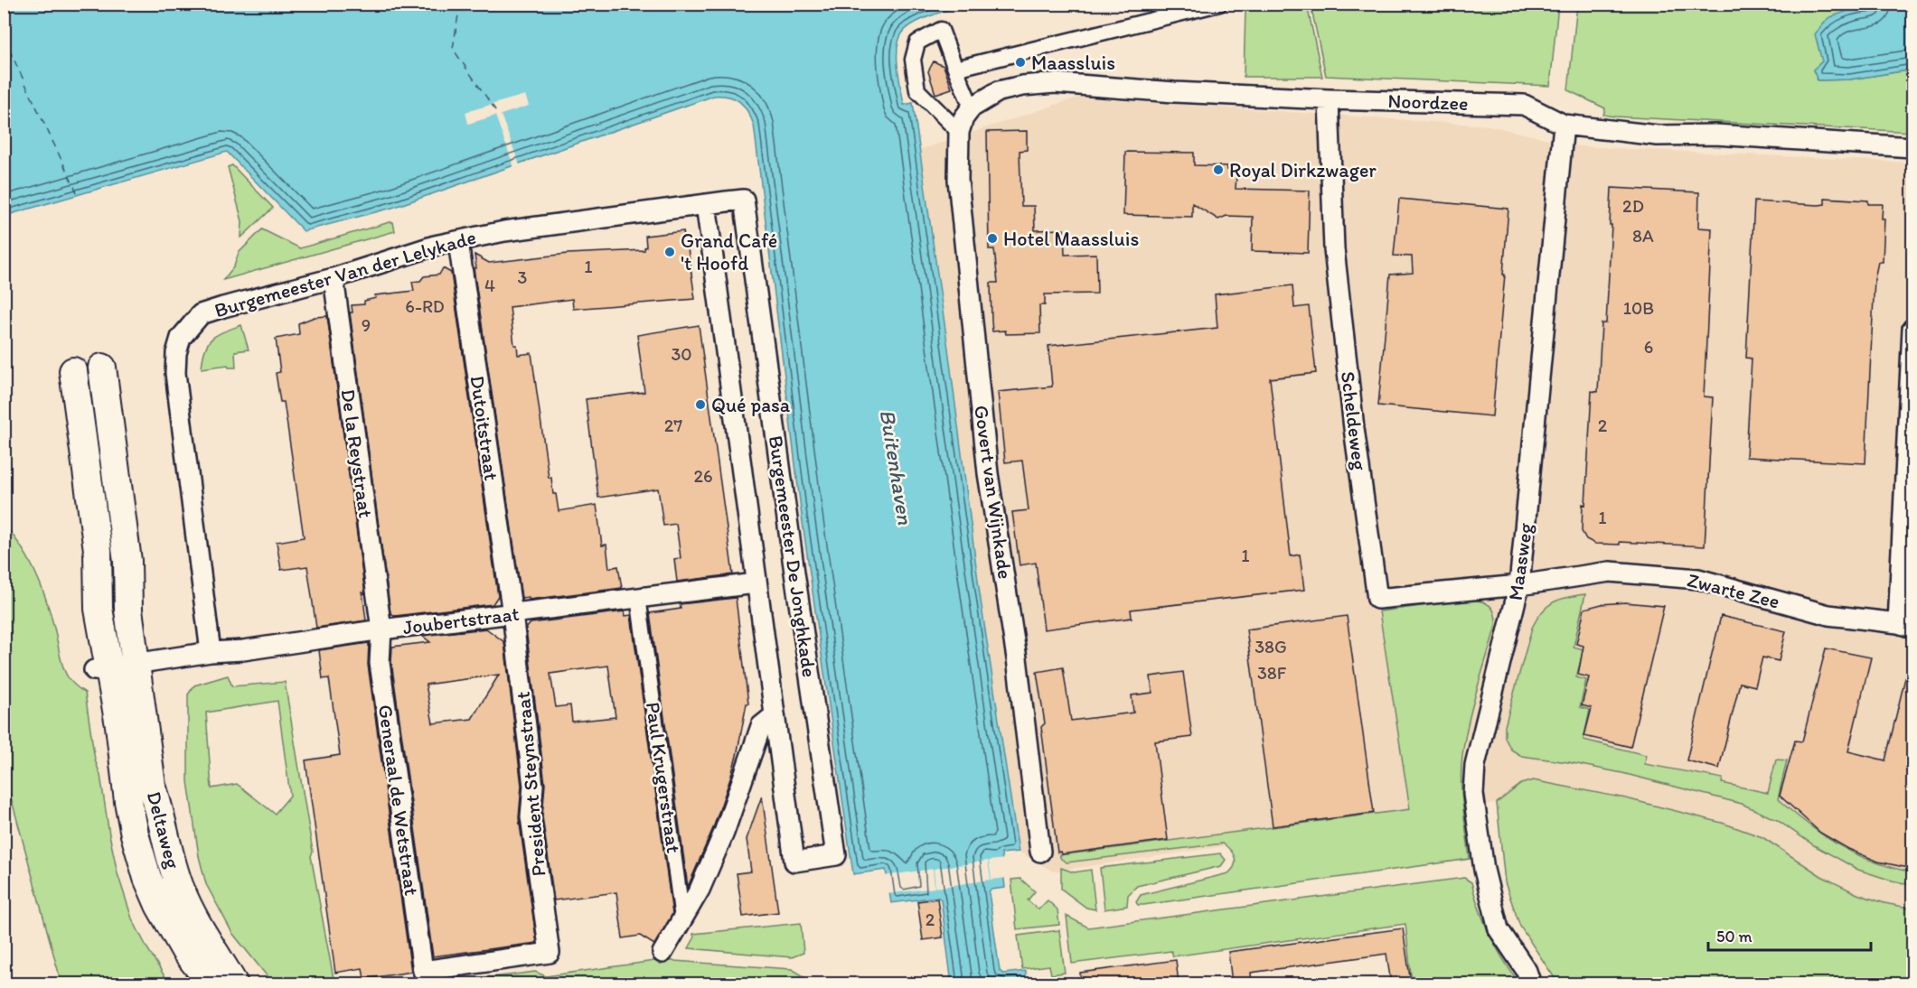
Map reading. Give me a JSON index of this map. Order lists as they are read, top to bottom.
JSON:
{
  "streets": {
    "main road": ["Deltaweg"],
    "street": [
      "Noordzee",
      "Burgemeester Van der Lelykade",
      "Scheldeweg",
      "Dutoitstraat",
      "De la Reystraat",
      "Govert van Wijnkade",
      "Burgemeester De Jonghkade",
      "Maasweg",
      "Zwarte Zee",
      "Joubertstraat",
      "Paul Krugerstraat",
      "President Steynstraat",
      "Generaal de Wetstraat"
    ]
  },
  "crossings": [
    ["Noordzee", "Scheldeweg"],
    ["Noordzee", "Maasweg"],
    ["Burgemeester Van der Lelykade", "Dutoitstraat"],
    ["Burgemeester Van der Lelykade", "De la Reystraat"],
    ["Burgemeester Van der Lelykade", "Burgemeester De Jonghkade"],
    ["Burgemeester Van der Lelykade", "Joubertstraat"],
    ["Scheldeweg", "Maasweg"],
    ["Scheldeweg", "Zwarte Zee"],
    ["Dutoitstraat", "Joubertstraat"],
    ["Dutoitstraat", "President Steynstraat"],
    ["De la Reystraat", "Joubertstraat"],
    ["De la Reystraat", "Generaal de Wetstraat"],
    ["Burgemeester De Jonghkade", "Joubertstraat"],
    ["Maasweg", "Zwarte Zee"],
    ["Joubertstraat", "Paul Krugerstraat"],
    ["Joubertstraat", "President Steynstraat"],
    ["Joubertstraat", "Generaal de Wetstraat"],
    ["Joubertstraat", "Deltaweg"],
    ["President Steynstraat", "Generaal de Wetstraat"]
  ],
  "water": ["Buitenhaven"],
  "places": [
    "Maassluis",
    "Royal Dirkzwager",
    "Hotel Maassluis",
    "Grand Café 't Hoofd",
    "Qué pasa"
  ],
  "house_numbers": [
    "2D",
    "8A",
    "1",
    "3",
    "4",
    "6-RD",
    "10B",
    "9",
    "6",
    "30",
    "27",
    "2",
    "26",
    "1",
    "1",
    "38G",
    "38F",
    "2"
  ],
  "scale_bar": "50 m"
}
